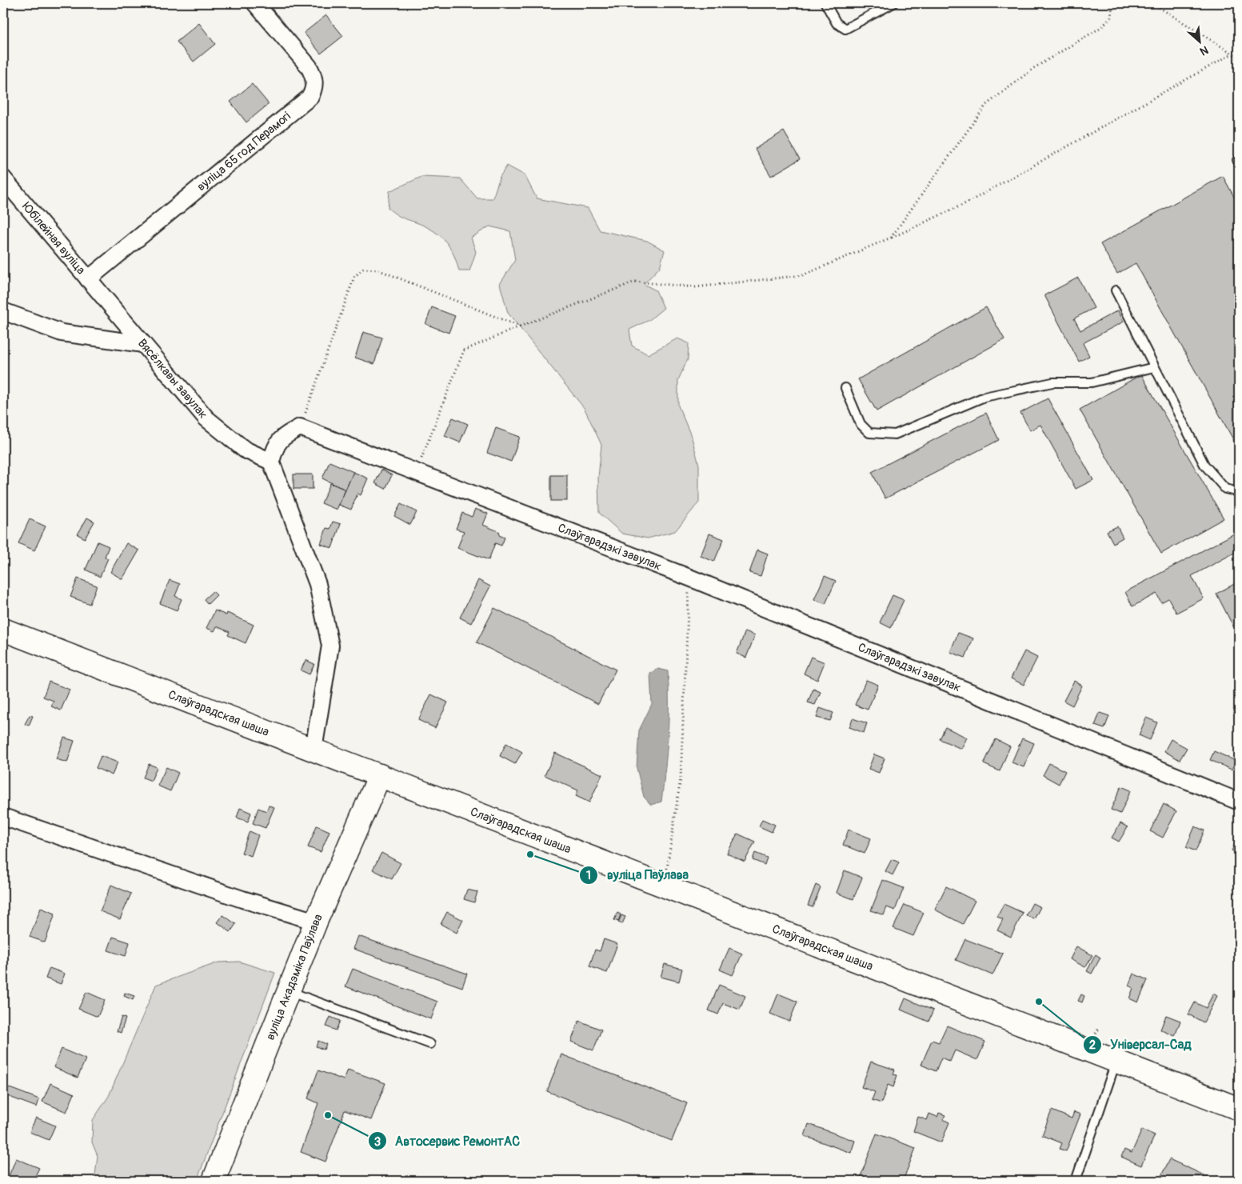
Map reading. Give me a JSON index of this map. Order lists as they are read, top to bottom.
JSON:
{
  "streets": {
    "main road": ["Слаўгарадская шаша", "вуліца Акадэміка Паўлава"],
    "street": [
      "вуліца 65 год Перамогі",
      "Юбілейная вуліца",
      "Вясёлкавы завулак",
      "Слаўгарадзкі завулак"
    ]
  },
  "crossings": [
    ["вуліца 65 год Перамогі", "Юбілейная вуліца"],
    ["вуліца 65 год Перамогі", "Вясёлкавы завулак"],
    ["Юбілейная вуліца", "Вясёлкавы завулак"],
    ["Слаўгарадская шаша", "вуліца Акадэміка Паўлава"]
  ],
  "places": ["вуліца Паўлава", "Універсал-Сад", "Автосервис РемонтАС"],
  "north": "bottom right"
}
